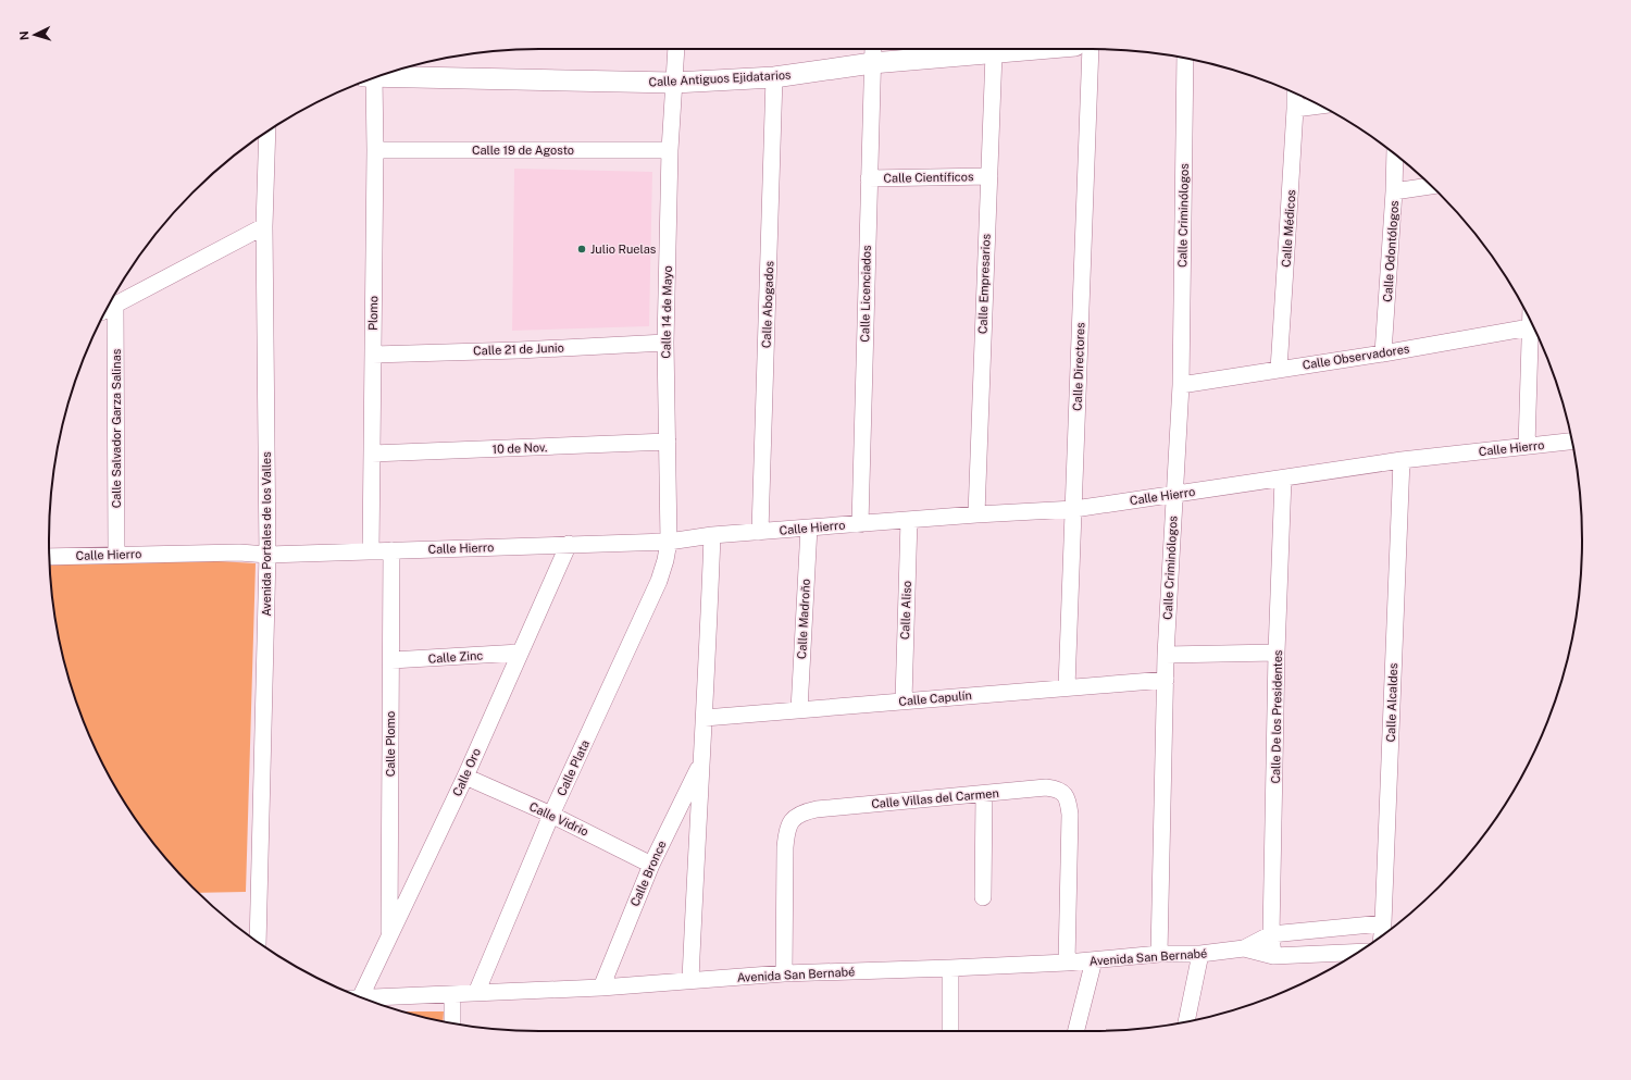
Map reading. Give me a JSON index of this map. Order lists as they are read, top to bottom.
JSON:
{
  "streets": {
    "street": [
      "Calle Antiguos Ejidatarios",
      "Calle 19 de Agosto",
      "Calle Científicos",
      "Calle Criminólogos",
      "Calle Médicos",
      "Calle Odontólogos",
      "Calle Empresarios",
      "Calle Licenciados",
      "Calle Abogados",
      "Calle 14 de Mayo",
      "Plomo",
      "Calle 21 de Junio",
      "Calle Observadores",
      "Calle Directores",
      "Calle Salvador Garza Salinas",
      "10 de Nov.",
      "Calle Hierro",
      "Avenida Portales de los Valles",
      "Calle Aliso",
      "Calle Madroño",
      "Calle Zinc",
      "Calle Capulín",
      "Calle Alcaldes",
      "Calle De los Presidentes",
      "Calle Plomo",
      "Calle Plata",
      "Calle Oro",
      "Calle Villas del Carmen",
      "Calle Vidrio",
      "Calle Bronce",
      "Avenida San Bernabé"
    ]
  },
  "crossings": [
    ["Calle Antiguos Ejidatarios", "Calle Empresarios"],
    ["Calle Antiguos Ejidatarios", "Calle Licenciados"],
    ["Calle Antiguos Ejidatarios", "Calle Abogados"],
    ["Calle Antiguos Ejidatarios", "Calle 14 de Mayo"],
    ["Calle 19 de Agosto", "Calle 14 de Mayo"],
    ["Calle 19 de Agosto", "Plomo"],
    ["Calle Científicos", "Calle Empresarios"],
    ["Calle Científicos", "Calle Licenciados"],
    ["Calle Criminólogos", "Calle Observadores"],
    ["Calle Criminólogos", "Calle Hierro"],
    ["Calle Criminólogos", "Calle Capulín"],
    ["Calle Criminólogos", "Avenida San Bernabé"],
    ["Calle Médicos", "Calle Observadores"],
    ["Calle Odontólogos", "Calle Observadores"],
    ["Calle Empresarios", "Calle Hierro"],
    ["Calle Licenciados", "Calle Hierro"],
    ["Calle Abogados", "Calle Hierro"],
    ["Calle 14 de Mayo", "Calle 21 de Junio"],
    ["Calle 14 de Mayo", "10 de Nov."],
    ["Calle 14 de Mayo", "Calle Hierro"],
    ["Calle 14 de Mayo", "Calle Plata"],
    ["Plomo", "Calle 21 de Junio"],
    ["Plomo", "10 de Nov."],
    ["Plomo", "Calle Hierro"],
    ["Calle Directores", "Calle Hierro"],
    ["Calle Directores", "Calle Capulín"],
    ["Calle Salvador Garza Salinas", "Calle Hierro"],
    ["Calle Hierro", "Avenida Portales de los Valles"],
    ["Calle Hierro", "Calle Aliso"],
    ["Calle Hierro", "Calle Madroño"],
    ["Calle Hierro", "Calle Alcaldes"],
    ["Calle Hierro", "Calle De los Presidentes"],
    ["Calle Hierro", "Calle Plomo"],
    ["Calle Hierro", "Calle Plata"],
    ["Calle Hierro", "Calle Oro"],
    ["Calle Hierro", "Calle Bronce"],
    ["Calle Aliso", "Calle Capulín"],
    ["Calle Madroño", "Calle Capulín"],
    ["Calle Zinc", "Calle Plomo"],
    ["Calle Zinc", "Calle Oro"],
    ["Calle Capulín", "Calle Bronce"],
    ["Calle Alcaldes", "Avenida San Bernabé"],
    ["Calle De los Presidentes", "Avenida San Bernabé"],
    ["Calle Plomo", "Calle Oro"],
    ["Calle Plata", "Calle Vidrio"],
    ["Calle Plata", "Avenida San Bernabé"],
    ["Calle Oro", "Calle Vidrio"],
    ["Calle Villas del Carmen", "Avenida San Bernabé"],
    ["Calle Vidrio", "Calle Bronce"],
    ["Calle Bronce", "Avenida San Bernabé"]
  ],
  "places": ["Julio Ruelas"],
  "north": "left"
}
